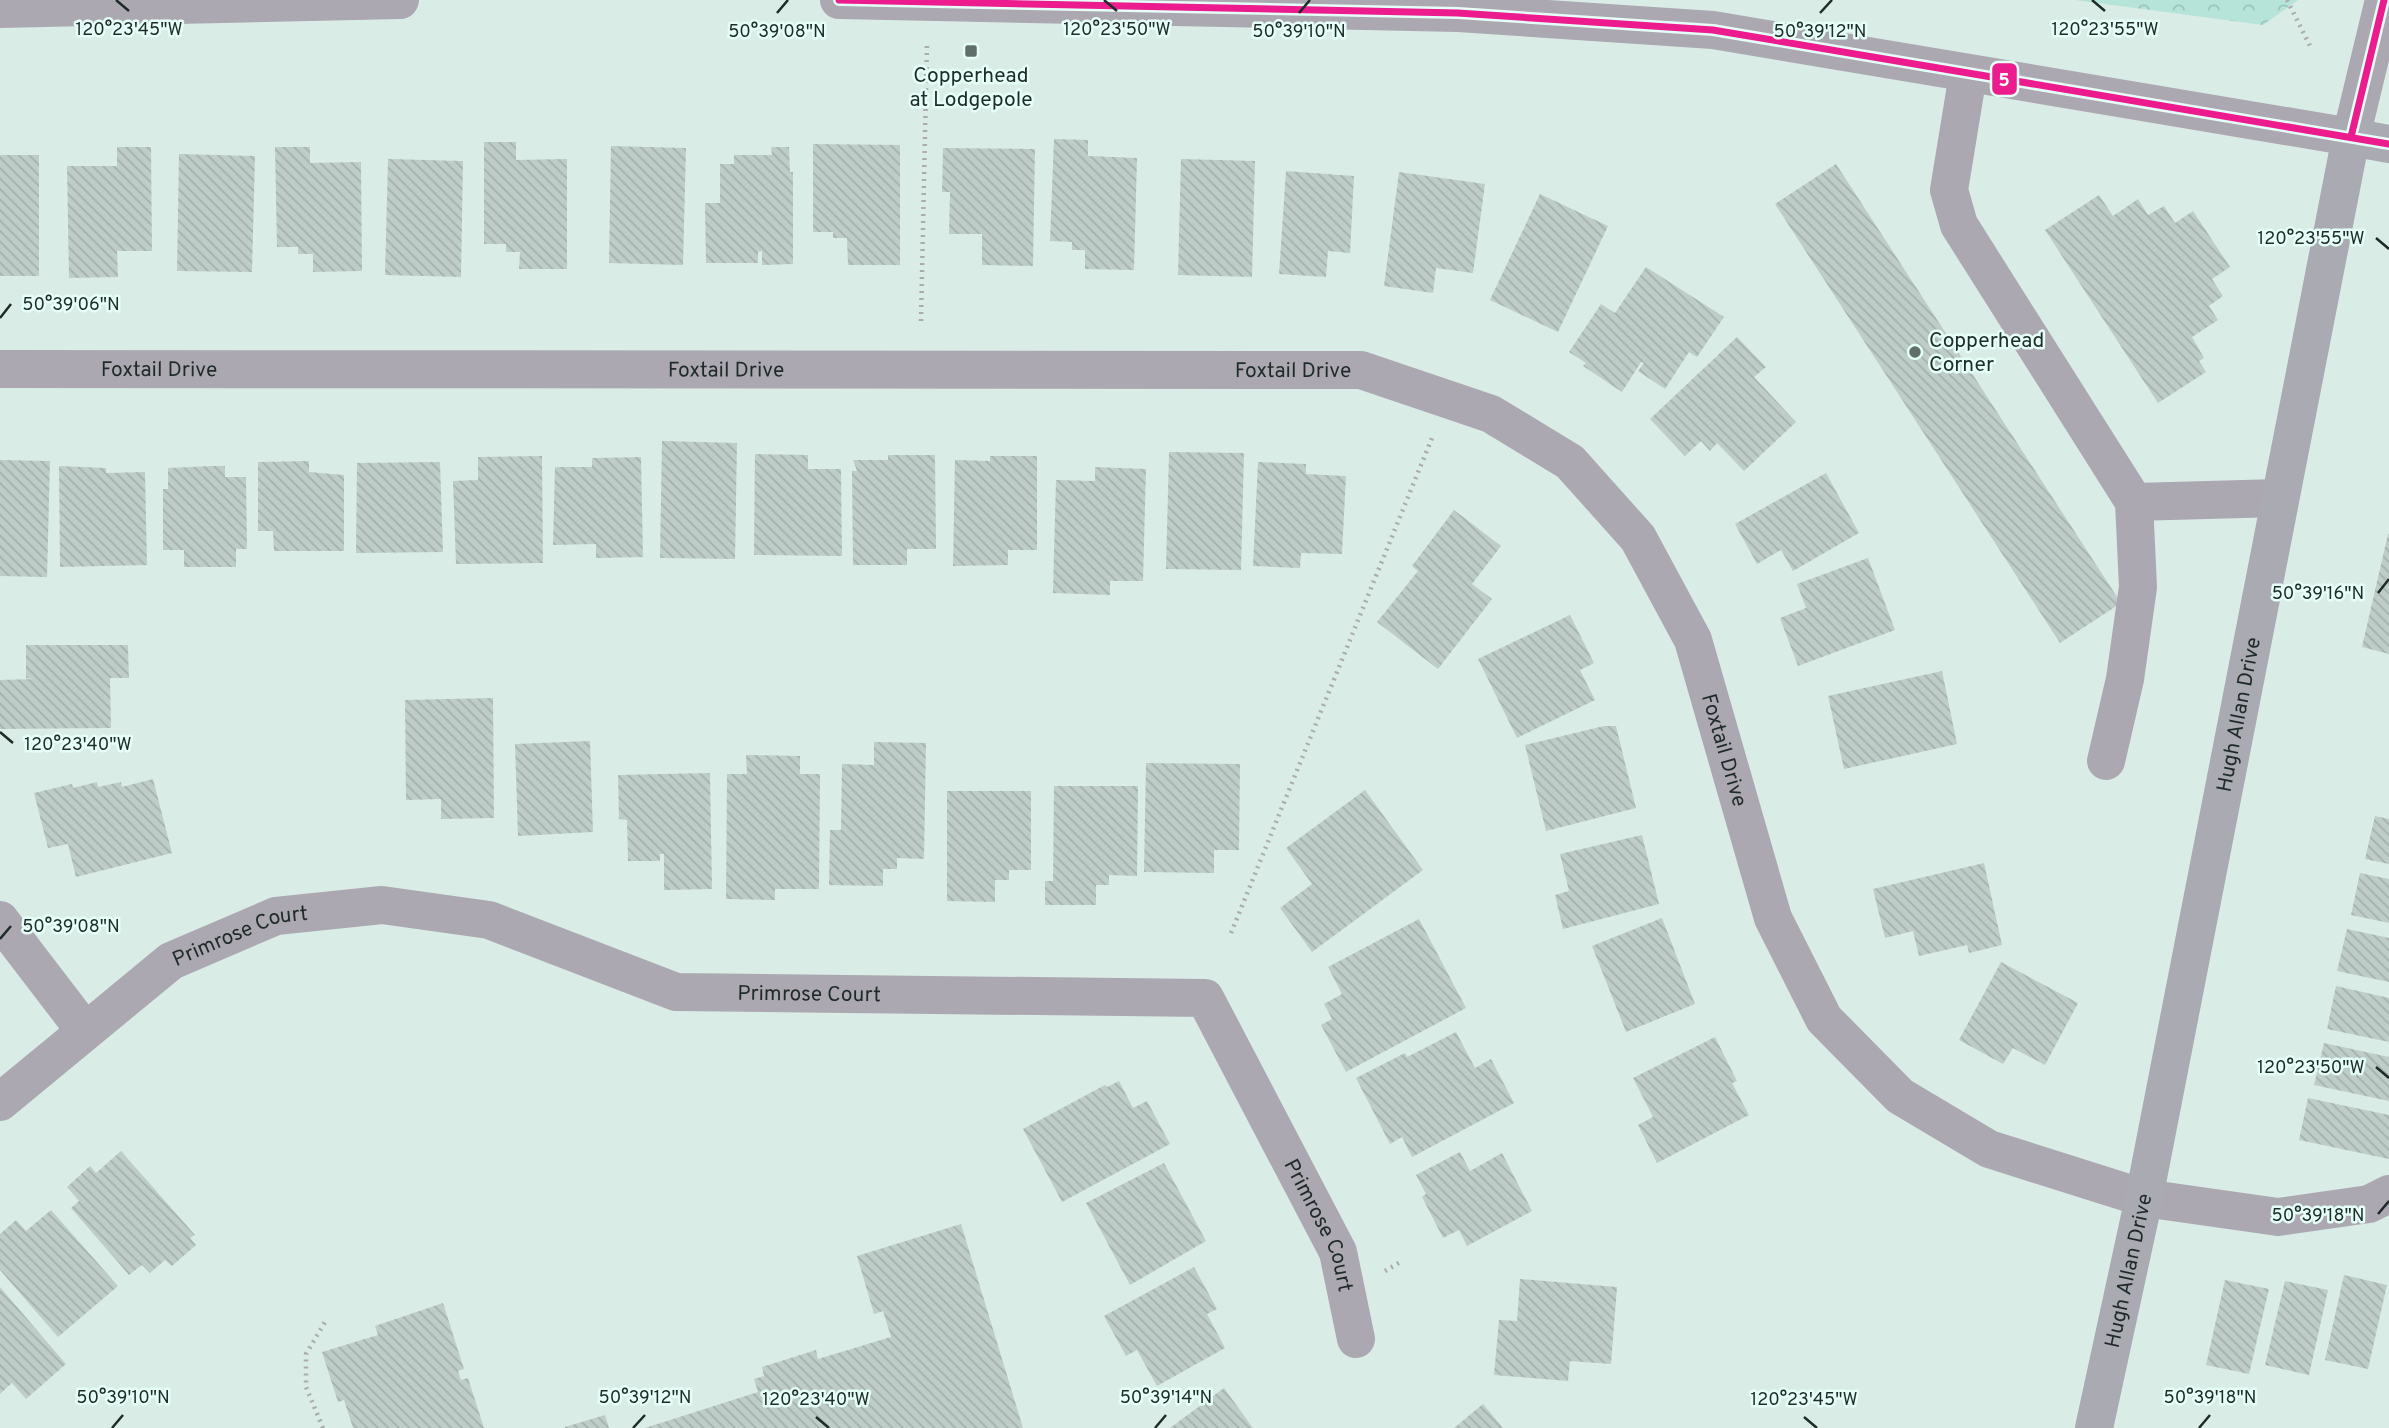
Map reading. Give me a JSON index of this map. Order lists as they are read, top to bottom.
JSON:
{
  "streets": {
    "main road": ["Hugh Allan Drive"],
    "street": ["Foxtail Drive", "Primrose Court"]
  },
  "crossings": [
    ["Foxtail Drive", "Hugh Allan Drive"]
  ],
  "places": {
    "transit": ["Copperhead at Lodgepole"],
    "other": ["Copperhead Corner"]
  },
  "lines": ["transit line 5"],
  "coordinates": [
    "120°23'45\"W",
    "120°23'50\"W",
    "120°23'55\"W",
    "50°39'08\"N",
    "50°39'10\"N",
    "50°39'12\"N",
    "50°39'06\"N",
    "50°39'16\"N",
    "120°23'40\"W",
    "50°39'18\"N",
    "50°39'14\"N"
  ]
}
